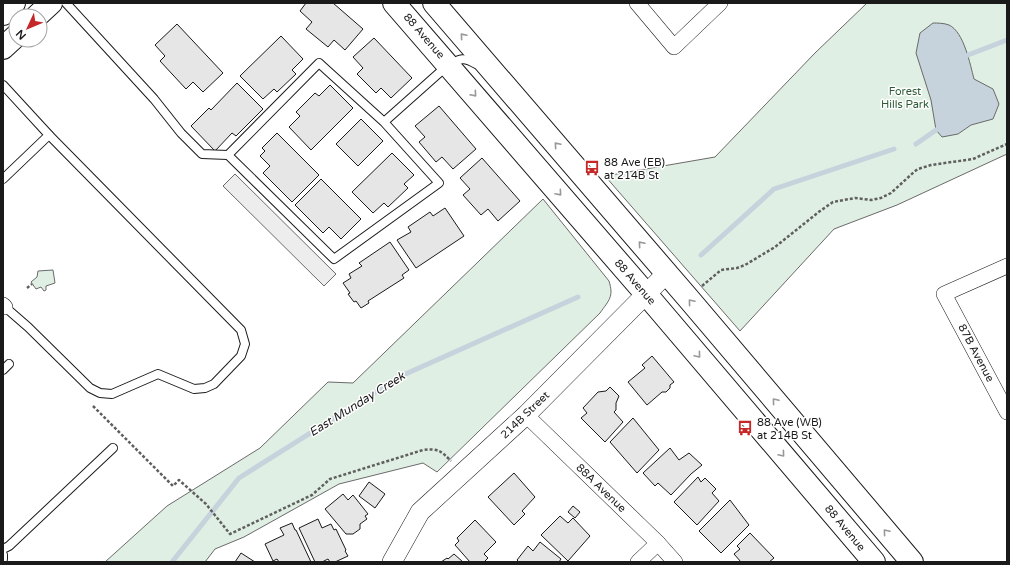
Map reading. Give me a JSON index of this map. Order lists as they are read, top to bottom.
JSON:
{
  "streets": {
    "main road": ["88 Avenue"],
    "street": ["87B Avenue", "214B Street", "88A Avenue"]
  },
  "crossings": [
    ["88 Avenue", "214B Street"],
    ["214B Street", "88A Avenue"]
  ],
  "water": ["East Munday Creek"],
  "parks": ["Forest Hills Park"],
  "places": {
    "bus stop": ["88 Ave (EB) at 214B St", "88 Ave (WB) at 214B St"]
  },
  "north": "bottom left"
}
